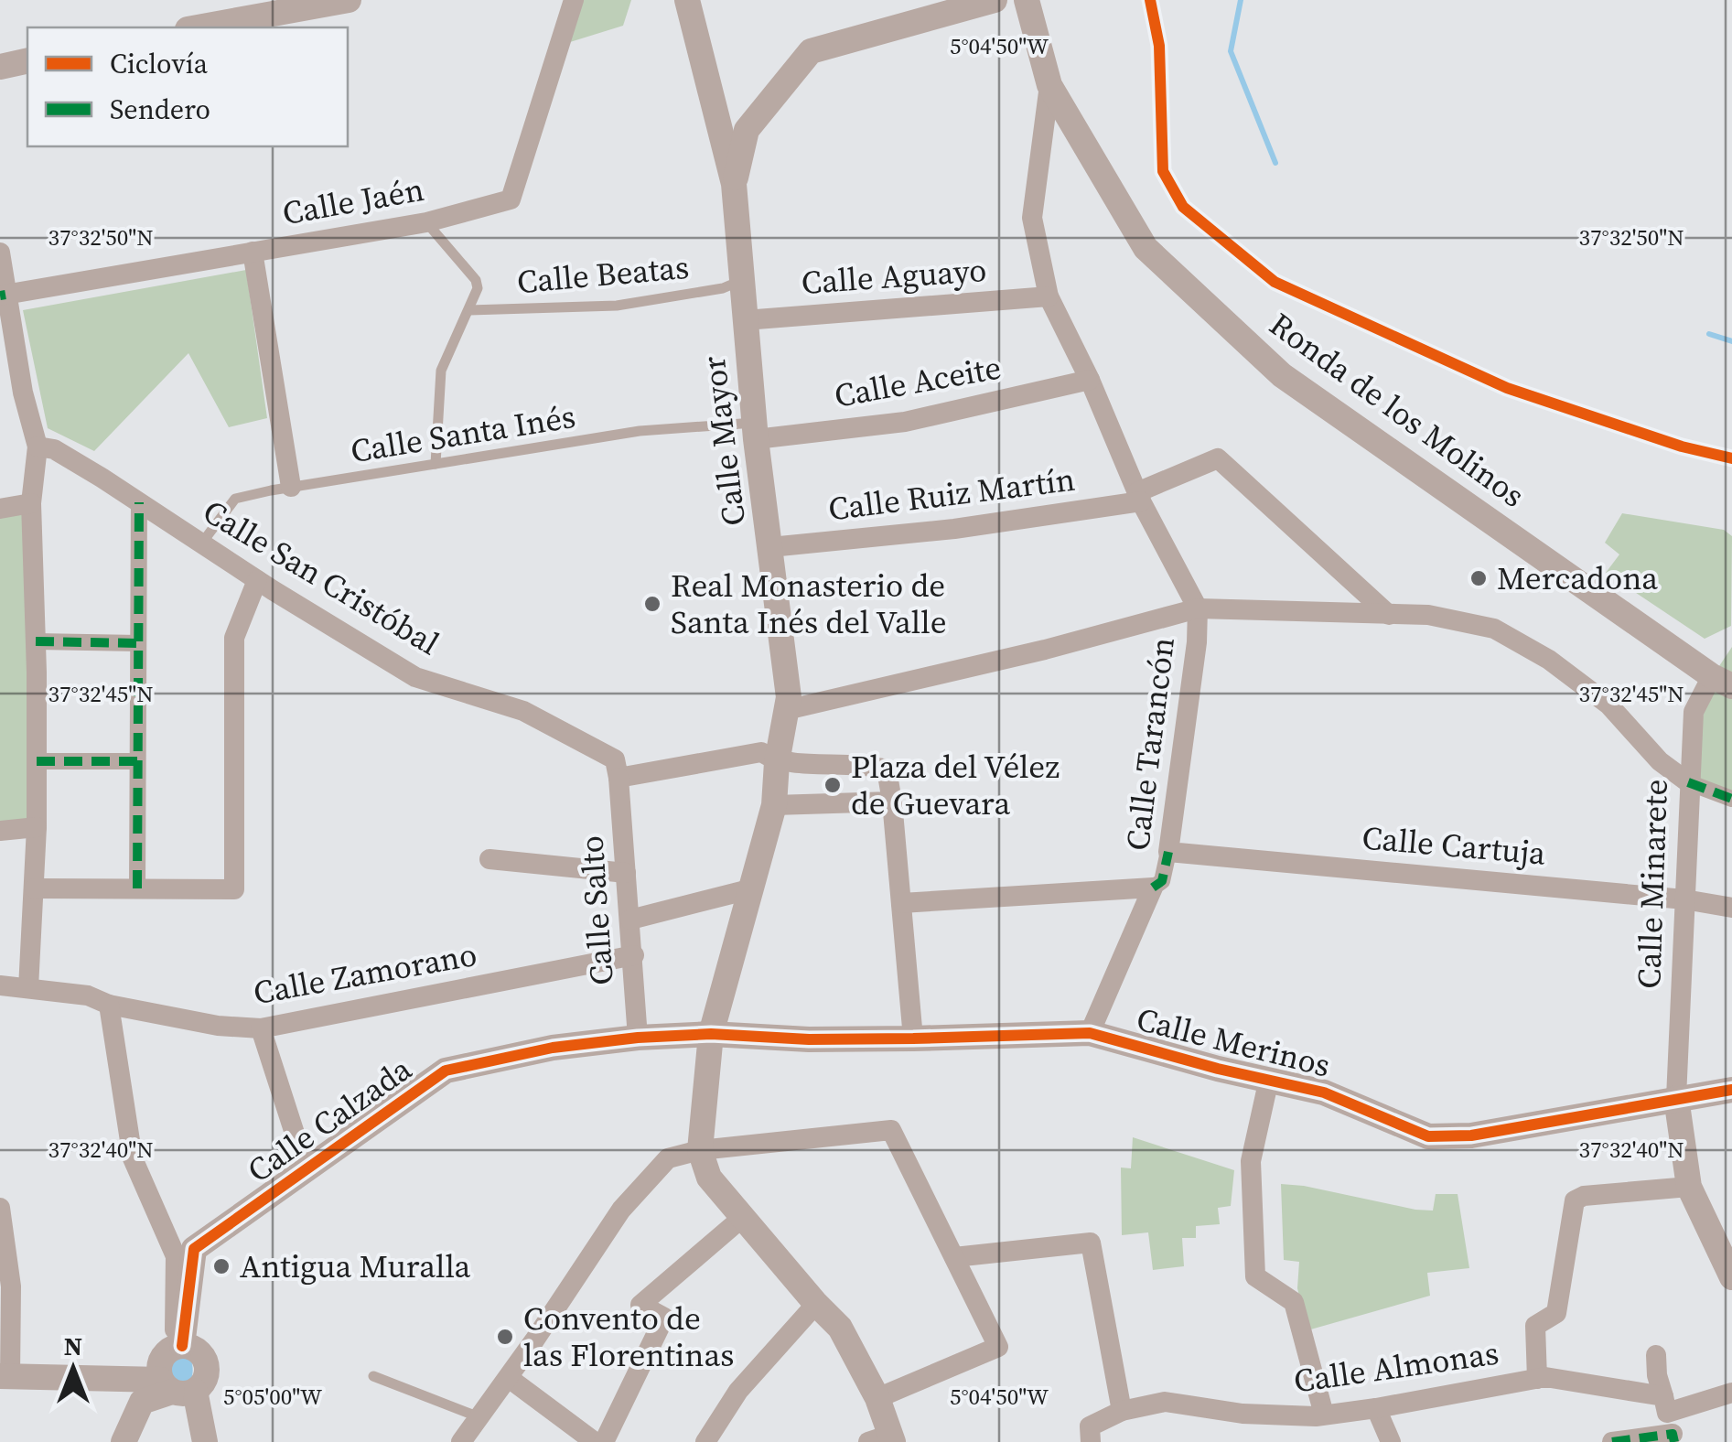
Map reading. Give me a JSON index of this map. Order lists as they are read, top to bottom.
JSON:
{
  "streets": {
    "street": [
      "Calle Jaén",
      "Calle Aguayo",
      "Calle Aceite",
      "Ronda de los Molinos",
      "Calle Mayor",
      "Calle Ruiz Martín",
      "Calle San Cristóbal",
      "Calle Tarancón",
      "Calle Cartuja",
      "Calle Minarete",
      "Calle Salto",
      "Calle Zamorano",
      "Calle Merinos",
      "Calle Calzada",
      "Calle Almonas"
    ],
    "lane": ["Calle Beatas", "Calle Santa Inés"]
  },
  "crossings": [
    ["Calle Beatas", "Calle Mayor"],
    ["Calle Aguayo", "Calle Mayor"],
    ["Calle Aceite", "Calle Santa Inés"],
    ["Calle Aceite", "Calle Mayor"],
    ["Ronda de los Molinos", "Calle Minarete"],
    ["Calle Santa Inés", "Calle Mayor"],
    ["Calle Santa Inés", "Calle San Cristóbal"],
    ["Calle Mayor", "Calle Ruiz Martín"],
    ["Calle Mayor", "Calle Merinos"],
    ["Calle Mayor", "Calle Calzada"],
    ["Calle San Cristóbal", "Calle Salto"],
    ["Calle Tarancón", "Calle Cartuja"],
    ["Calle Tarancón", "Calle Merinos"],
    ["Calle Cartuja", "Calle Minarete"],
    ["Calle Minarete", "Calle Merinos"],
    ["Calle Salto", "Calle Zamorano"],
    ["Calle Salto", "Calle Calzada"],
    ["Calle Merinos", "Calle Calzada"]
  ],
  "places": [
    "Mercadona",
    "Real Monasterio de Santa Inés del Valle",
    "Plaza del Vélez de Guevara",
    "Antigua Muralla",
    "Convento de las Florentinas"
  ],
  "legend": ["Ciclovía", "Sendero"],
  "north": "top",
  "coordinates": [
    "5°04'50\"W",
    "37°32'50\"N",
    "37°32'45\"N",
    "37°32'40\"N",
    "5°05'00\"W"
  ]
}
